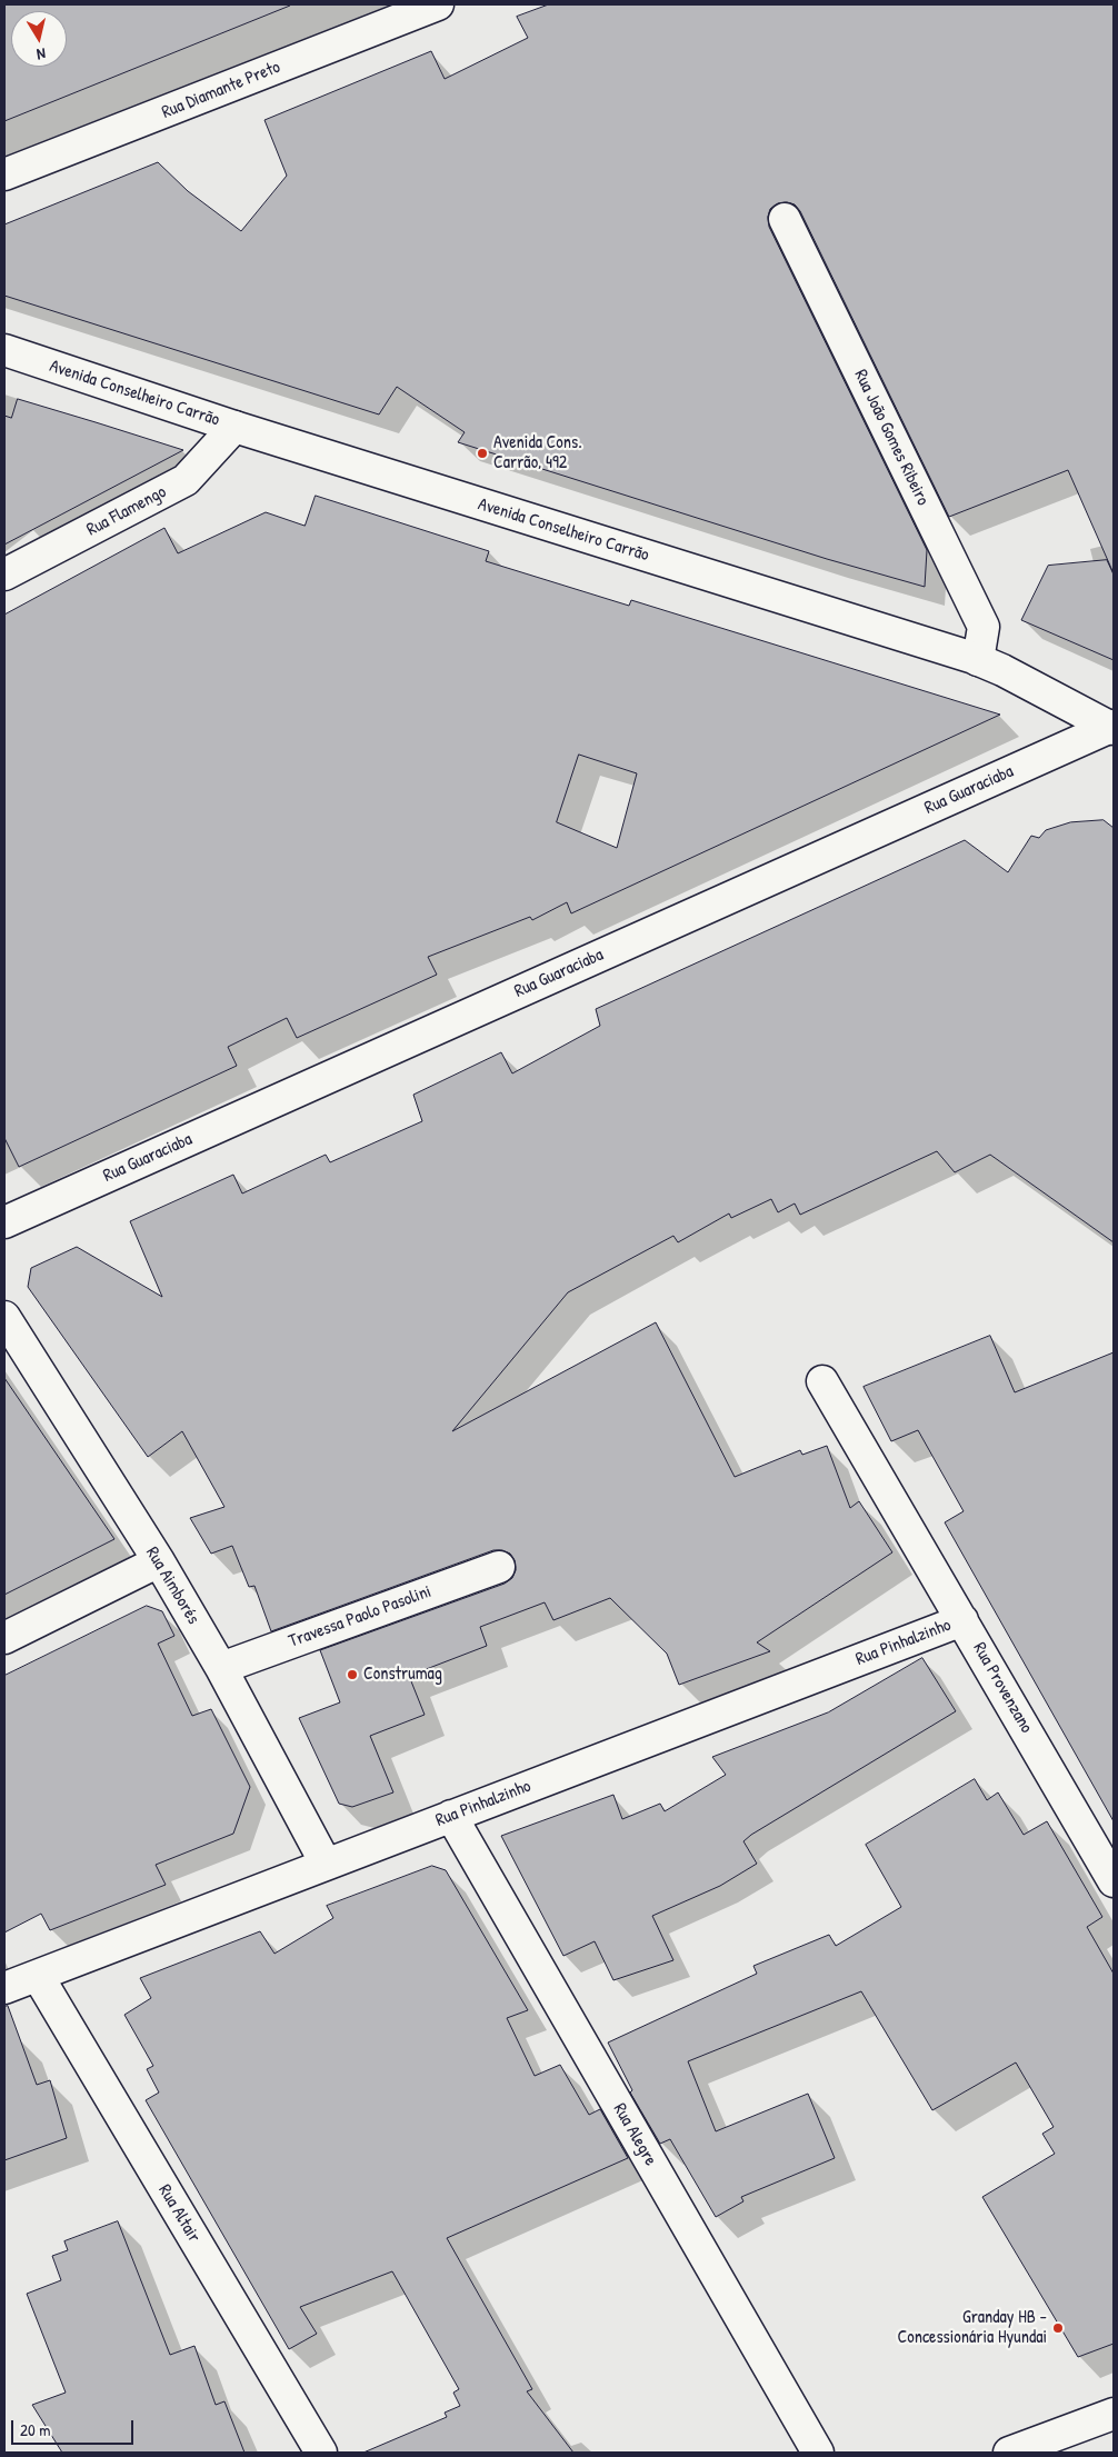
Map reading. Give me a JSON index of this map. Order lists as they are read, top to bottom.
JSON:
{
  "streets": {
    "main road": [
      "Rua Diamante Preto",
      "Avenida Conselheiro Carrão",
      "Rua João Gomes Ribeiro",
      "Rua Flamengo",
      "Rua Guaraciaba",
      "Rua Aimborés",
      "Travessa Paolo Pasolini",
      "Rua Pinhalzinho",
      "Rua Provenzano",
      "Rua Alegre",
      "Rua Altair"
    ]
  },
  "crossings": [
    ["Avenida Conselheiro Carrão", "Rua João Gomes Ribeiro"],
    ["Avenida Conselheiro Carrão", "Rua Flamengo"],
    ["Avenida Conselheiro Carrão", "Rua Guaraciaba"],
    ["Rua Aimborés", "Travessa Paolo Pasolini"],
    ["Rua Aimborés", "Rua Pinhalzinho"],
    ["Rua Pinhalzinho", "Rua Provenzano"],
    ["Rua Pinhalzinho", "Rua Alegre"],
    ["Rua Pinhalzinho", "Rua Altair"]
  ],
  "places": ["Avenida Cons. Carrão, 492", "Construmag", "Granday HB - Concessionária Hyundai"],
  "scale_bar": "20 m",
  "north": "bottom"
}
